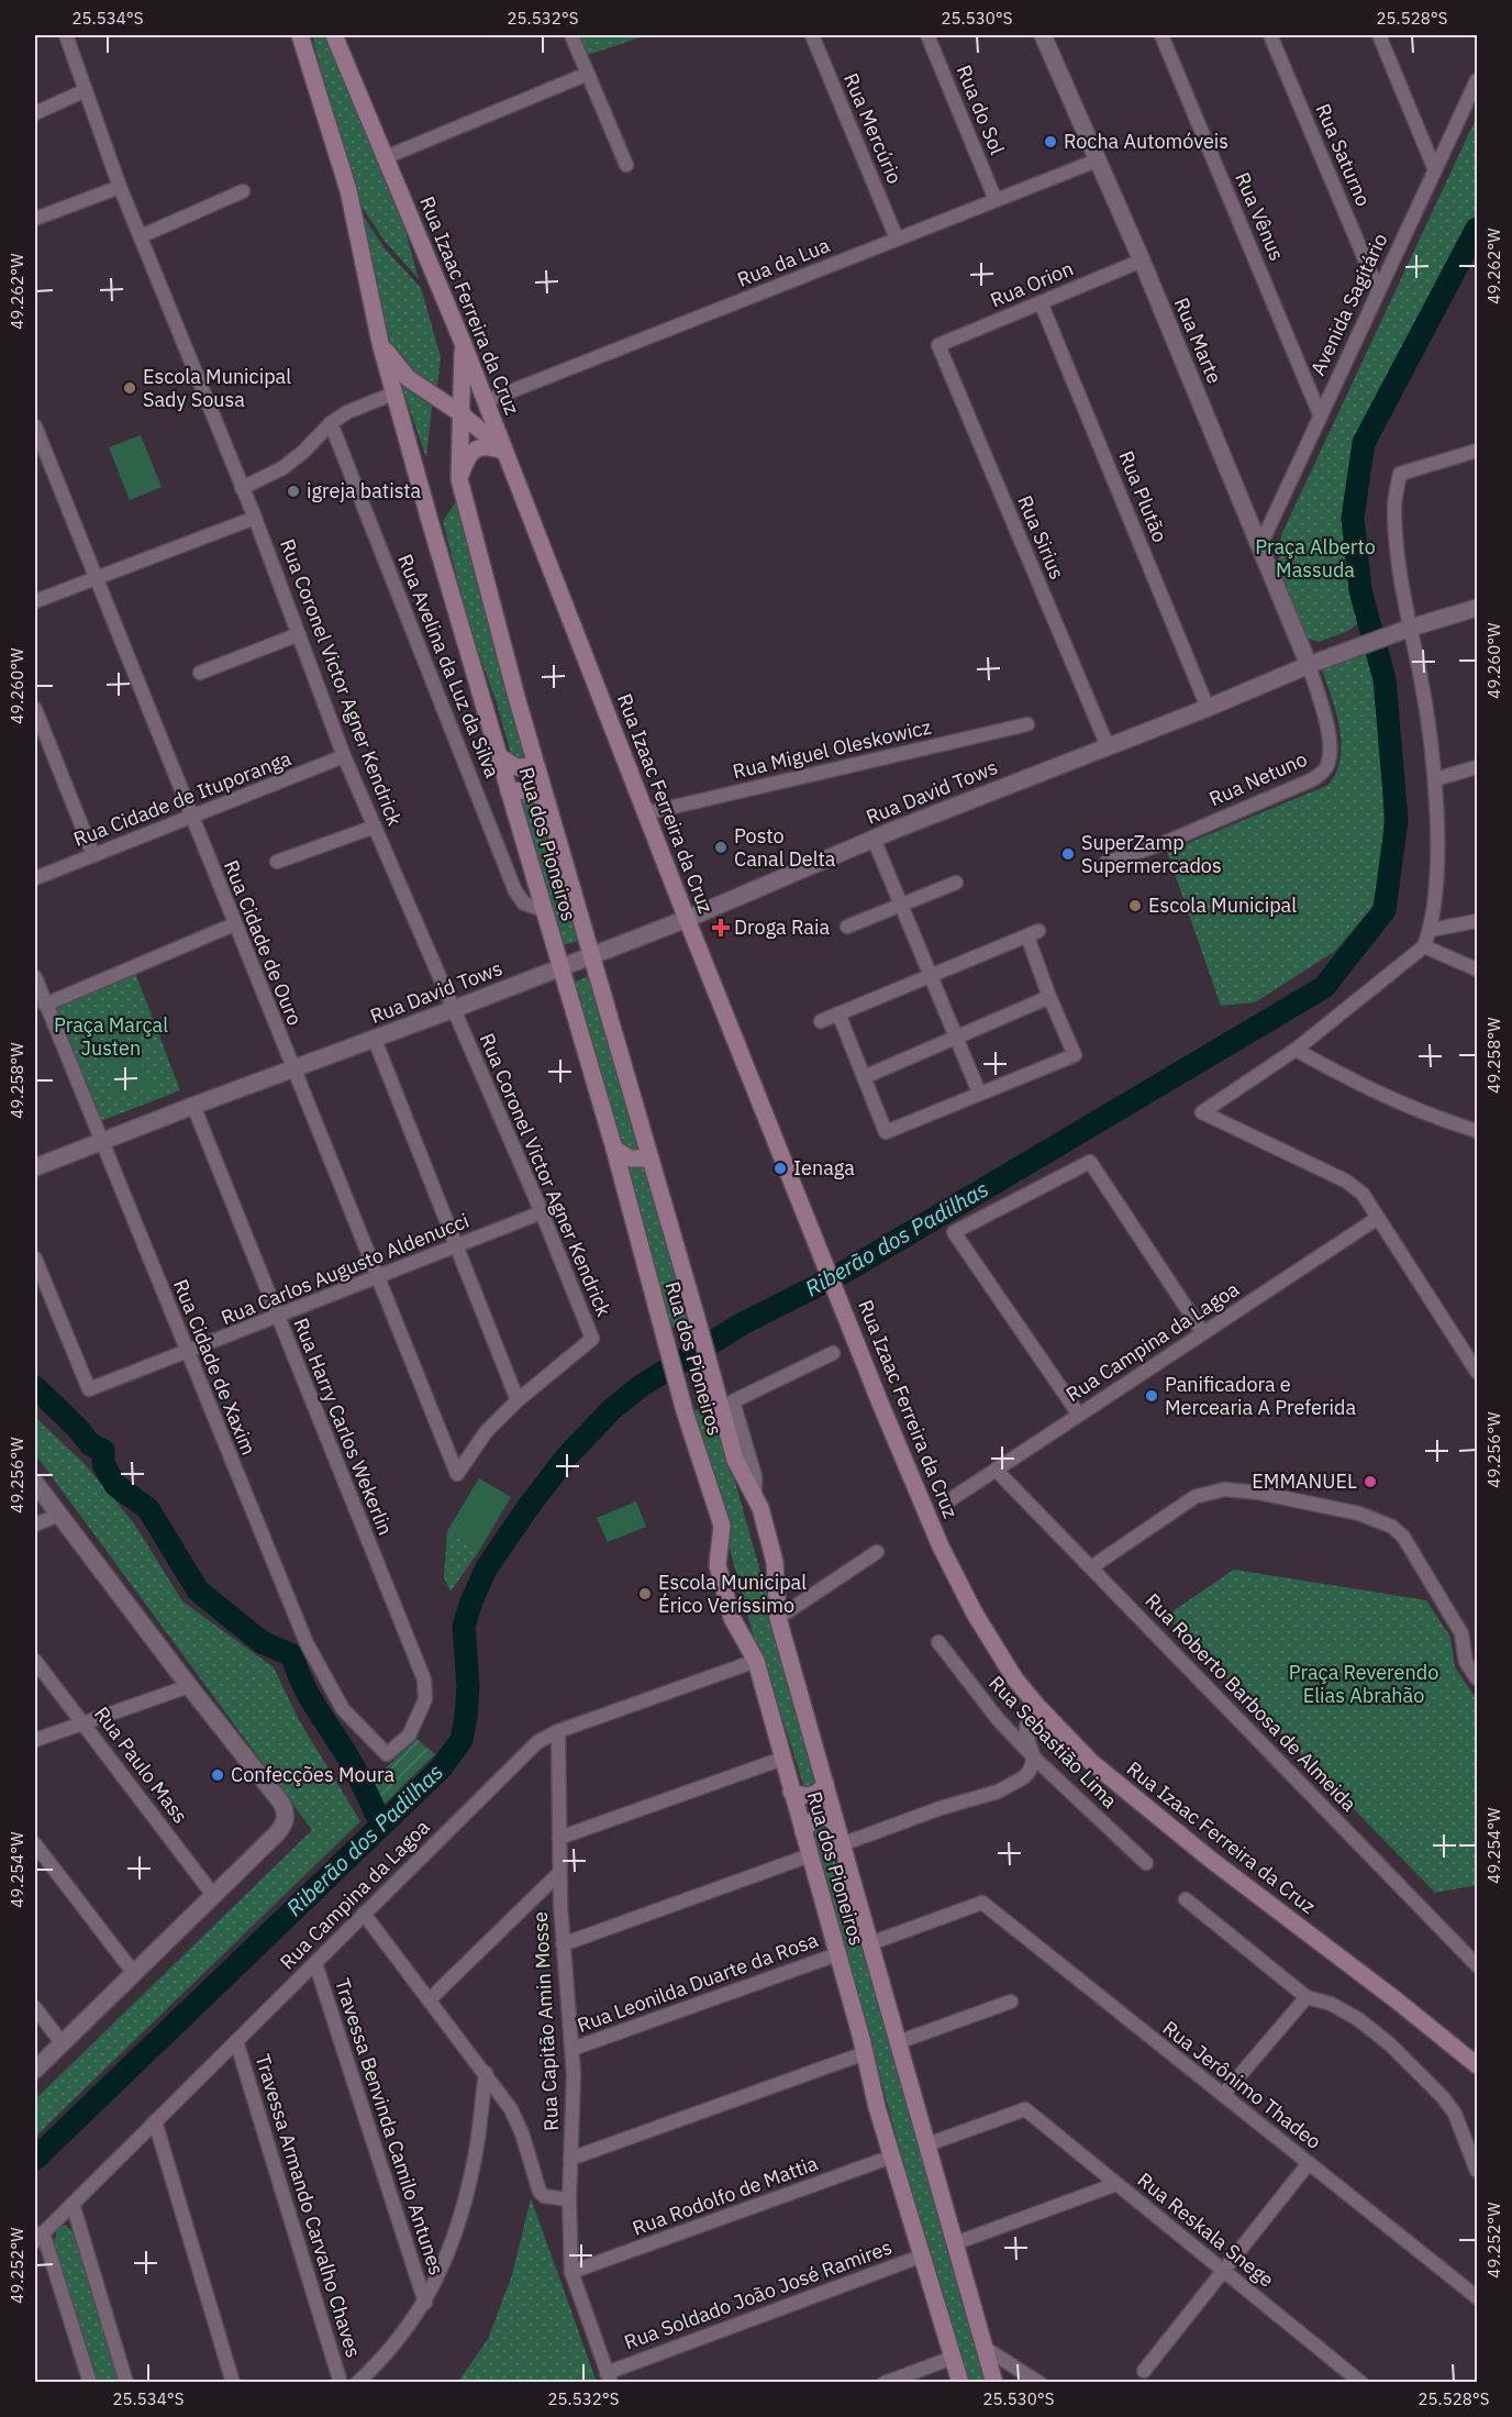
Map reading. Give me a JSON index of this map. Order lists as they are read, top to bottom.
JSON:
{
  "streets": {
    "main road": ["Rua Izaac Ferreira da Cruz", "Rua dos Pioneiros"],
    "street": [
      "Rua do Sol",
      "Rua Mercúrio",
      "Rua Saturno",
      "Rua Vênus",
      "Rua da Lua",
      "Rua Orion",
      "Avenida Sagitário",
      "Rua Marte",
      "Rua Plutão",
      "Rua Sirius",
      "Rua Avelina da Luz da Silva",
      "Rua Coronel Victor Agner Kendrick",
      "Rua Miguel Oleskowicz",
      "Rua Netuno",
      "Rua David Tows",
      "Rua Cidade de Ituporanga",
      "Rua Cidade de Ouro",
      "Rua Carlos Augusto Aldenucci",
      "Rua Campina da Lagoa",
      "Rua Cidade de Xaxim",
      "Rua Harry Carlos Wekerlin",
      "Rua Roberto Barbosa de Almeida",
      "Rua Sebastião Lima",
      "Rua Paulo Mass",
      "Rua Leonilda Duarte da Rosa",
      "Rua Capitão Amin Mosse",
      "Rua Jerônimo Thadeo",
      "Travessa Benvinda Camilo Antunes",
      "Rua Rodolfo de Mattia",
      "Travessa Armando Carvalho Chaves",
      "Rua Reskala Snege",
      "Rua Soldado João José Ramires"
    ]
  },
  "crossings": [
    ["Rua do Sol", "Rua da Lua"],
    ["Rua Mercúrio", "Rua da Lua"],
    ["Rua Saturno", "Avenida Sagitário"],
    ["Rua Vênus", "Avenida Sagitário"],
    ["Rua da Lua", "Rua Izaac Ferreira da Cruz"],
    ["Rua da Lua", "Rua Marte"],
    ["Rua Orion", "Rua Marte"],
    ["Rua Orion", "Rua Plutão"],
    ["Rua Orion", "Rua Sirius"],
    ["Avenida Sagitário", "Rua Marte"],
    ["Rua Izaac Ferreira da Cruz", "Rua Miguel Oleskowicz"],
    ["Rua Izaac Ferreira da Cruz", "Rua David Tows"],
    ["Rua Izaac Ferreira da Cruz", "Rua dos Pioneiros"],
    ["Rua Marte", "Rua Netuno"],
    ["Rua Marte", "Rua David Tows"],
    ["Rua Plutão", "Rua David Tows"],
    ["Rua Sirius", "Rua David Tows"],
    ["Rua Avelina da Luz da Silva", "Rua dos Pioneiros"],
    ["Rua Coronel Victor Agner Kendrick", "Rua David Tows"],
    ["Rua Coronel Victor Agner Kendrick", "Rua Cidade de Ituporanga"],
    ["Rua Coronel Victor Agner Kendrick", "Rua Cidade de Ouro"],
    ["Rua Coronel Victor Agner Kendrick", "Rua Carlos Augusto Aldenucci"],
    ["Rua Netuno", "Rua David Tows"],
    ["Rua David Tows", "Rua dos Pioneiros"],
    ["Rua David Tows", "Rua Cidade de Ouro"],
    ["Rua David Tows", "Rua Cidade de Xaxim"],
    ["Rua David Tows", "Rua Harry Carlos Wekerlin"],
    ["Rua Cidade de Ituporanga", "Rua Cidade de Ouro"],
    ["Rua dos Pioneiros", "Rua Campina da Lagoa"],
    ["Rua dos Pioneiros", "Rua Leonilda Duarte da Rosa"],
    ["Rua dos Pioneiros", "Rua Jerônimo Thadeo"],
    ["Rua dos Pioneiros", "Rua Rodolfo de Mattia"],
    ["Rua dos Pioneiros", "Rua Reskala Snege"],
    ["Rua dos Pioneiros", "Rua Soldado João José Ramires"],
    ["Rua Cidade de Ouro", "Rua Carlos Augusto Aldenucci"],
    ["Rua Carlos Augusto Aldenucci", "Rua Cidade de Xaxim"],
    ["Rua Carlos Augusto Aldenucci", "Rua Harry Carlos Wekerlin"],
    ["Rua Campina da Lagoa", "Rua Roberto Barbosa de Almeida"],
    ["Rua Campina da Lagoa", "Rua Capitão Amin Mosse"],
    ["Rua Campina da Lagoa", "Travessa Benvinda Camilo Antunes"],
    ["Rua Campina da Lagoa", "Travessa Armando Carvalho Chaves"],
    ["Rua Cidade de Xaxim", "Rua Harry Carlos Wekerlin"],
    ["Rua Leonilda Duarte da Rosa", "Rua Capitão Amin Mosse"],
    ["Rua Capitão Amin Mosse", "Rua Rodolfo de Mattia"],
    ["Rua Capitão Amin Mosse", "Rua Soldado João José Ramires"]
  ],
  "water": ["Riberão dos Padilhas"],
  "parks": ["Praça Alberto Massuda", "Praça Marçal Justen", "Praça Reverendo Elias Abrahão"],
  "places": {
    "other": [
      "Rocha Automóveis",
      "Escola Municipal Sady Sousa",
      "igreja batista",
      "Posto Canal Delta",
      "SuperZamp Supermercados",
      "Escola Municipal",
      "Ienaga",
      "Panificadora e Mercearia A Preferida",
      "EMMANUEL",
      "Escola Municipal Érico Veríssimo",
      "Confecções Moura"
    ],
    "health": ["Droga Raia"]
  },
  "coordinates": [
    "25.534°S",
    "25.532°S",
    "25.530°S",
    "25.528°S",
    "49.262°W",
    "49.260°W",
    "49.258°W",
    "49.256°W",
    "49.254°W",
    "49.252°W"
  ]
}
